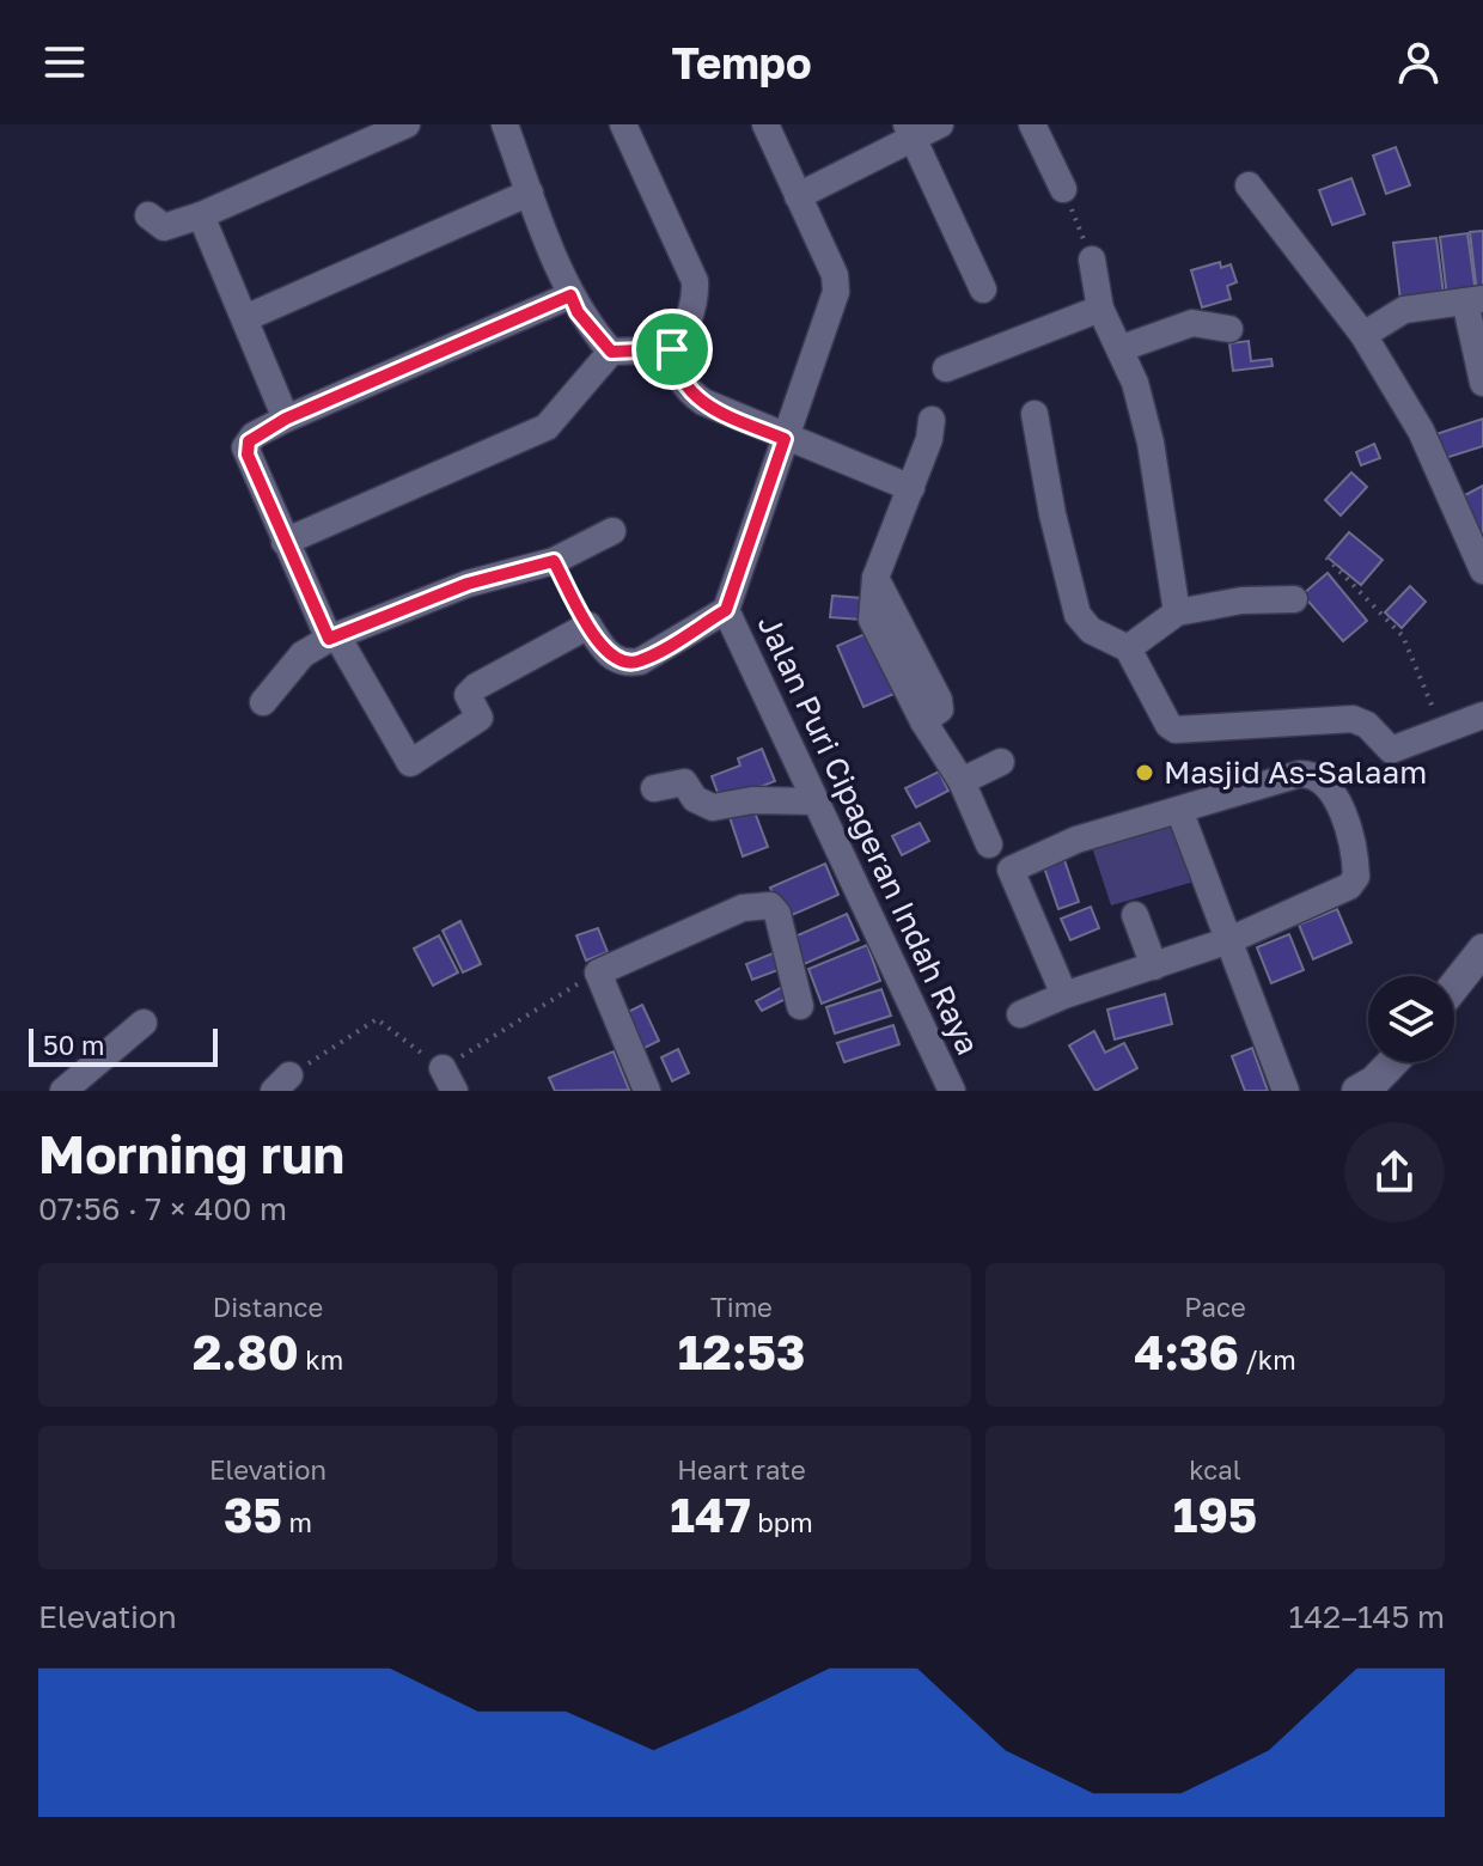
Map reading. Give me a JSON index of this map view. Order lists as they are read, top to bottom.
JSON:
{
  "streets": {
    "street": ["Jalan Puri Cipageran Indah Raya"]
  },
  "places": ["Masjid As-Salaam"],
  "scale_bar": "50 m",
  "page": {
    "header": "Tempo",
    "scale": "50 m",
    "heading": ["Morning run", "07:56 · 7 × 400 m"],
    "stats": [
      ["Distance", "2.80 km"],
      ["Time", "12:53"],
      ["Pace", "4:36 /km"],
      ["Elevation", "35 m"],
      ["Heart rate", "147 bpm"],
      ["kcal", "195"]
    ],
    "chart": ["Elevation", "142–145 m"]
  }
}
